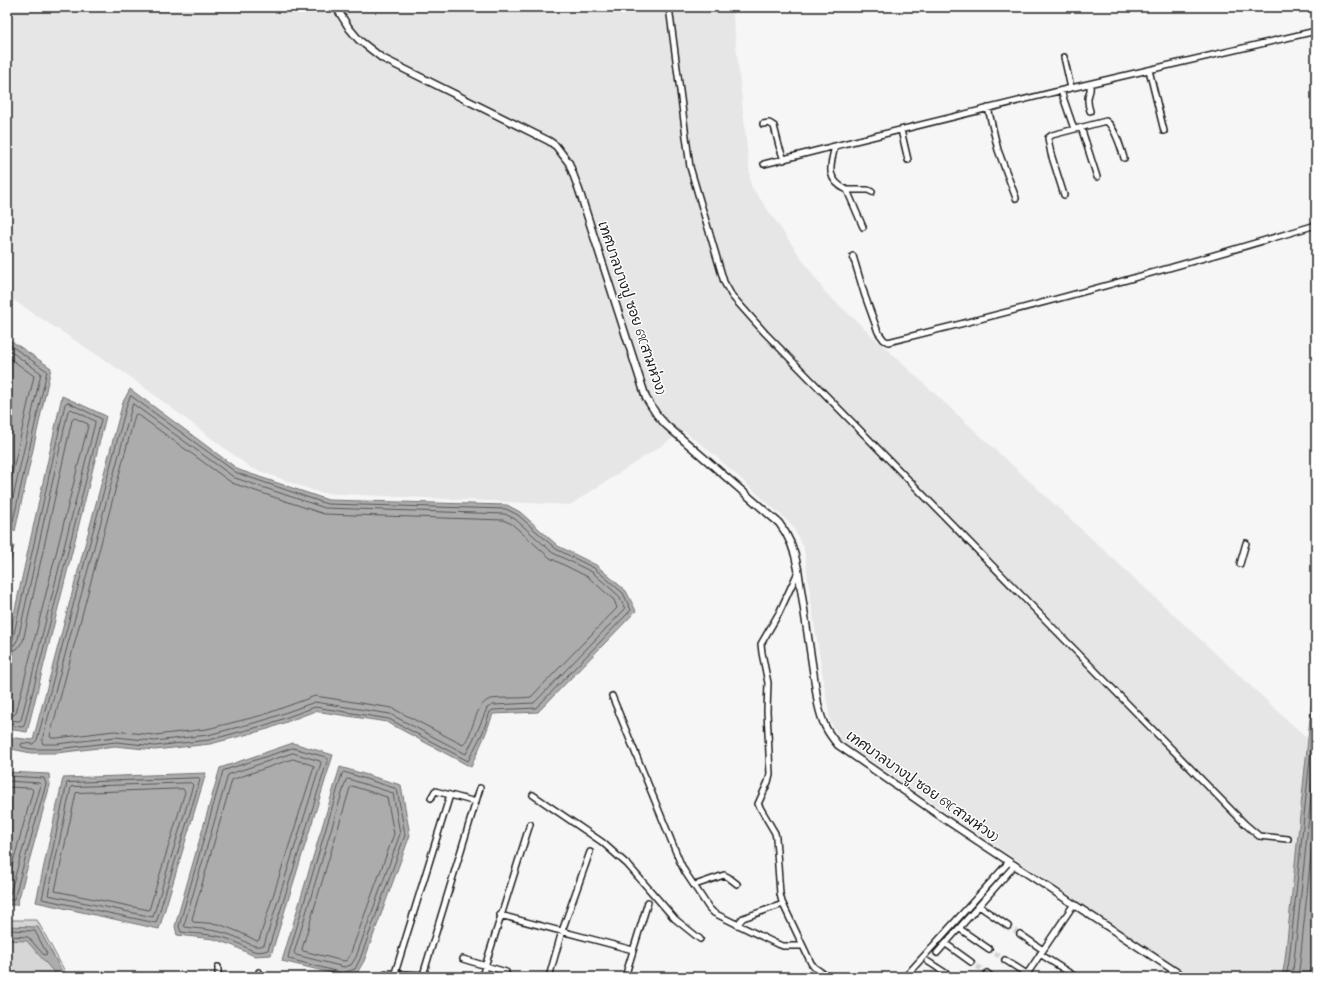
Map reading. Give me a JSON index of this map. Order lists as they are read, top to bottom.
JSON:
{
  "streets": {
    "street": ["เทศบาลบางปู ซอย 69(สามห่วง)"]
  }
}
